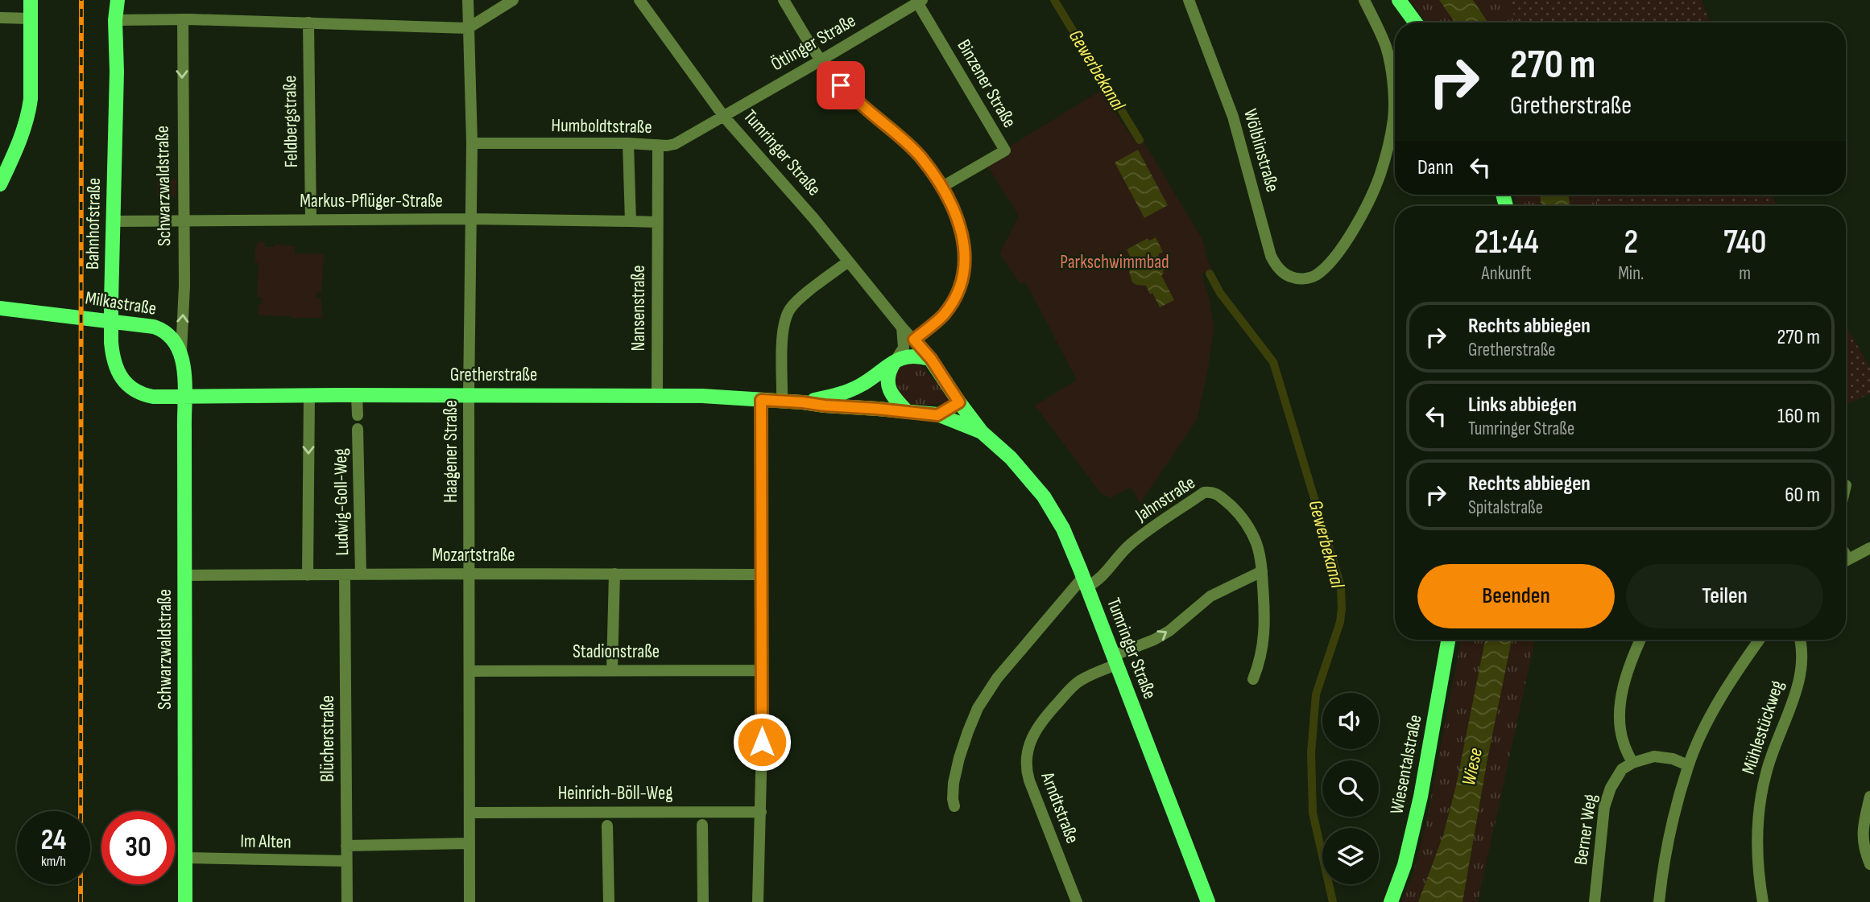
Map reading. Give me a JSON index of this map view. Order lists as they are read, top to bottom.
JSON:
{
  "streets": {
    "main road": [
      "Tumringer Straße",
      "Schwarzwaldstraße",
      "Bahnhofstraße",
      "Milkastraße",
      "Gretherstraße",
      "Wiesentalstraße"
    ],
    "street": [
      "Ötlinger Straße",
      "Binzener Straße",
      "Feldbergstraße",
      "Humboldtstraße",
      "Wölblinstraße",
      "Markus-Pflüger-Straße",
      "Nansenstraße",
      "Haagener Straße",
      "Jahnstraße",
      "Ludwig-Goll-Weg",
      "Mozartstraße",
      "Stadionstraße",
      "Mühlestückweg",
      "Blücherstraße",
      "Heinrich-Böll-Weg",
      "Arndtstraße",
      "Berner Weg",
      "Im Alten"
    ]
  },
  "crossings": [
    ["Ötlinger Straße", "Binzener Straße"],
    ["Ötlinger Straße", "Humboldtstraße"],
    ["Ötlinger Straße", "Tumringer Straße"],
    ["Feldbergstraße", "Markus-Pflüger-Straße"],
    ["Humboldtstraße", "Tumringer Straße"],
    ["Humboldtstraße", "Nansenstraße"],
    ["Humboldtstraße", "Haagener Straße"],
    ["Tumringer Straße", "Gretherstraße"],
    ["Tumringer Straße", "Jahnstraße"],
    ["Tumringer Straße", "Arndtstraße"],
    ["Schwarzwaldstraße", "Markus-Pflüger-Straße"],
    ["Schwarzwaldstraße", "Bahnhofstraße"],
    ["Schwarzwaldstraße", "Milkastraße"],
    ["Schwarzwaldstraße", "Gretherstraße"],
    ["Schwarzwaldstraße", "Mozartstraße"],
    ["Schwarzwaldstraße", "Im Alten"],
    ["Markus-Pflüger-Straße", "Bahnhofstraße"],
    ["Markus-Pflüger-Straße", "Haagener Straße"],
    ["Bahnhofstraße", "Gretherstraße"],
    ["Nansenstraße", "Gretherstraße"],
    ["Gretherstraße", "Haagener Straße"],
    ["Haagener Straße", "Mozartstraße"],
    ["Haagener Straße", "Stadionstraße"],
    ["Haagener Straße", "Heinrich-Böll-Weg"],
    ["Jahnstraße", "Arndtstraße"],
    ["Ludwig-Goll-Weg", "Mozartstraße"],
    ["Mozartstraße", "Blücherstraße"],
    ["Blücherstraße", "Im Alten"]
  ],
  "one_way": ["Arndtstraße"],
  "water": ["Gewerbekanal", "Wiese"],
  "parks": ["Parkschwimmbad"],
  "page": {
    "turn": ["270 m", "Gretherstraße"],
    "then": "Dann",
    "eta": [
      "21:44",
      "Ankunft",
      "2",
      "Min.",
      "740",
      "m"
    ],
    "list": [
      {
        "name": "Rechts abbiegen",
        "note": "Gretherstraße",
        "value": "270 m"
      },
      {
        "name": "Links abbiegen",
        "note": "Tumringer Straße",
        "value": "160 m"
      },
      {
        "name": "Rechts abbiegen",
        "note": "Spitalstraße",
        "value": "60 m"
      }
    ],
    "buttons": ["Beenden", "Teilen"],
    "speed": "24 km/h",
    "limit": "30"
  }
}
